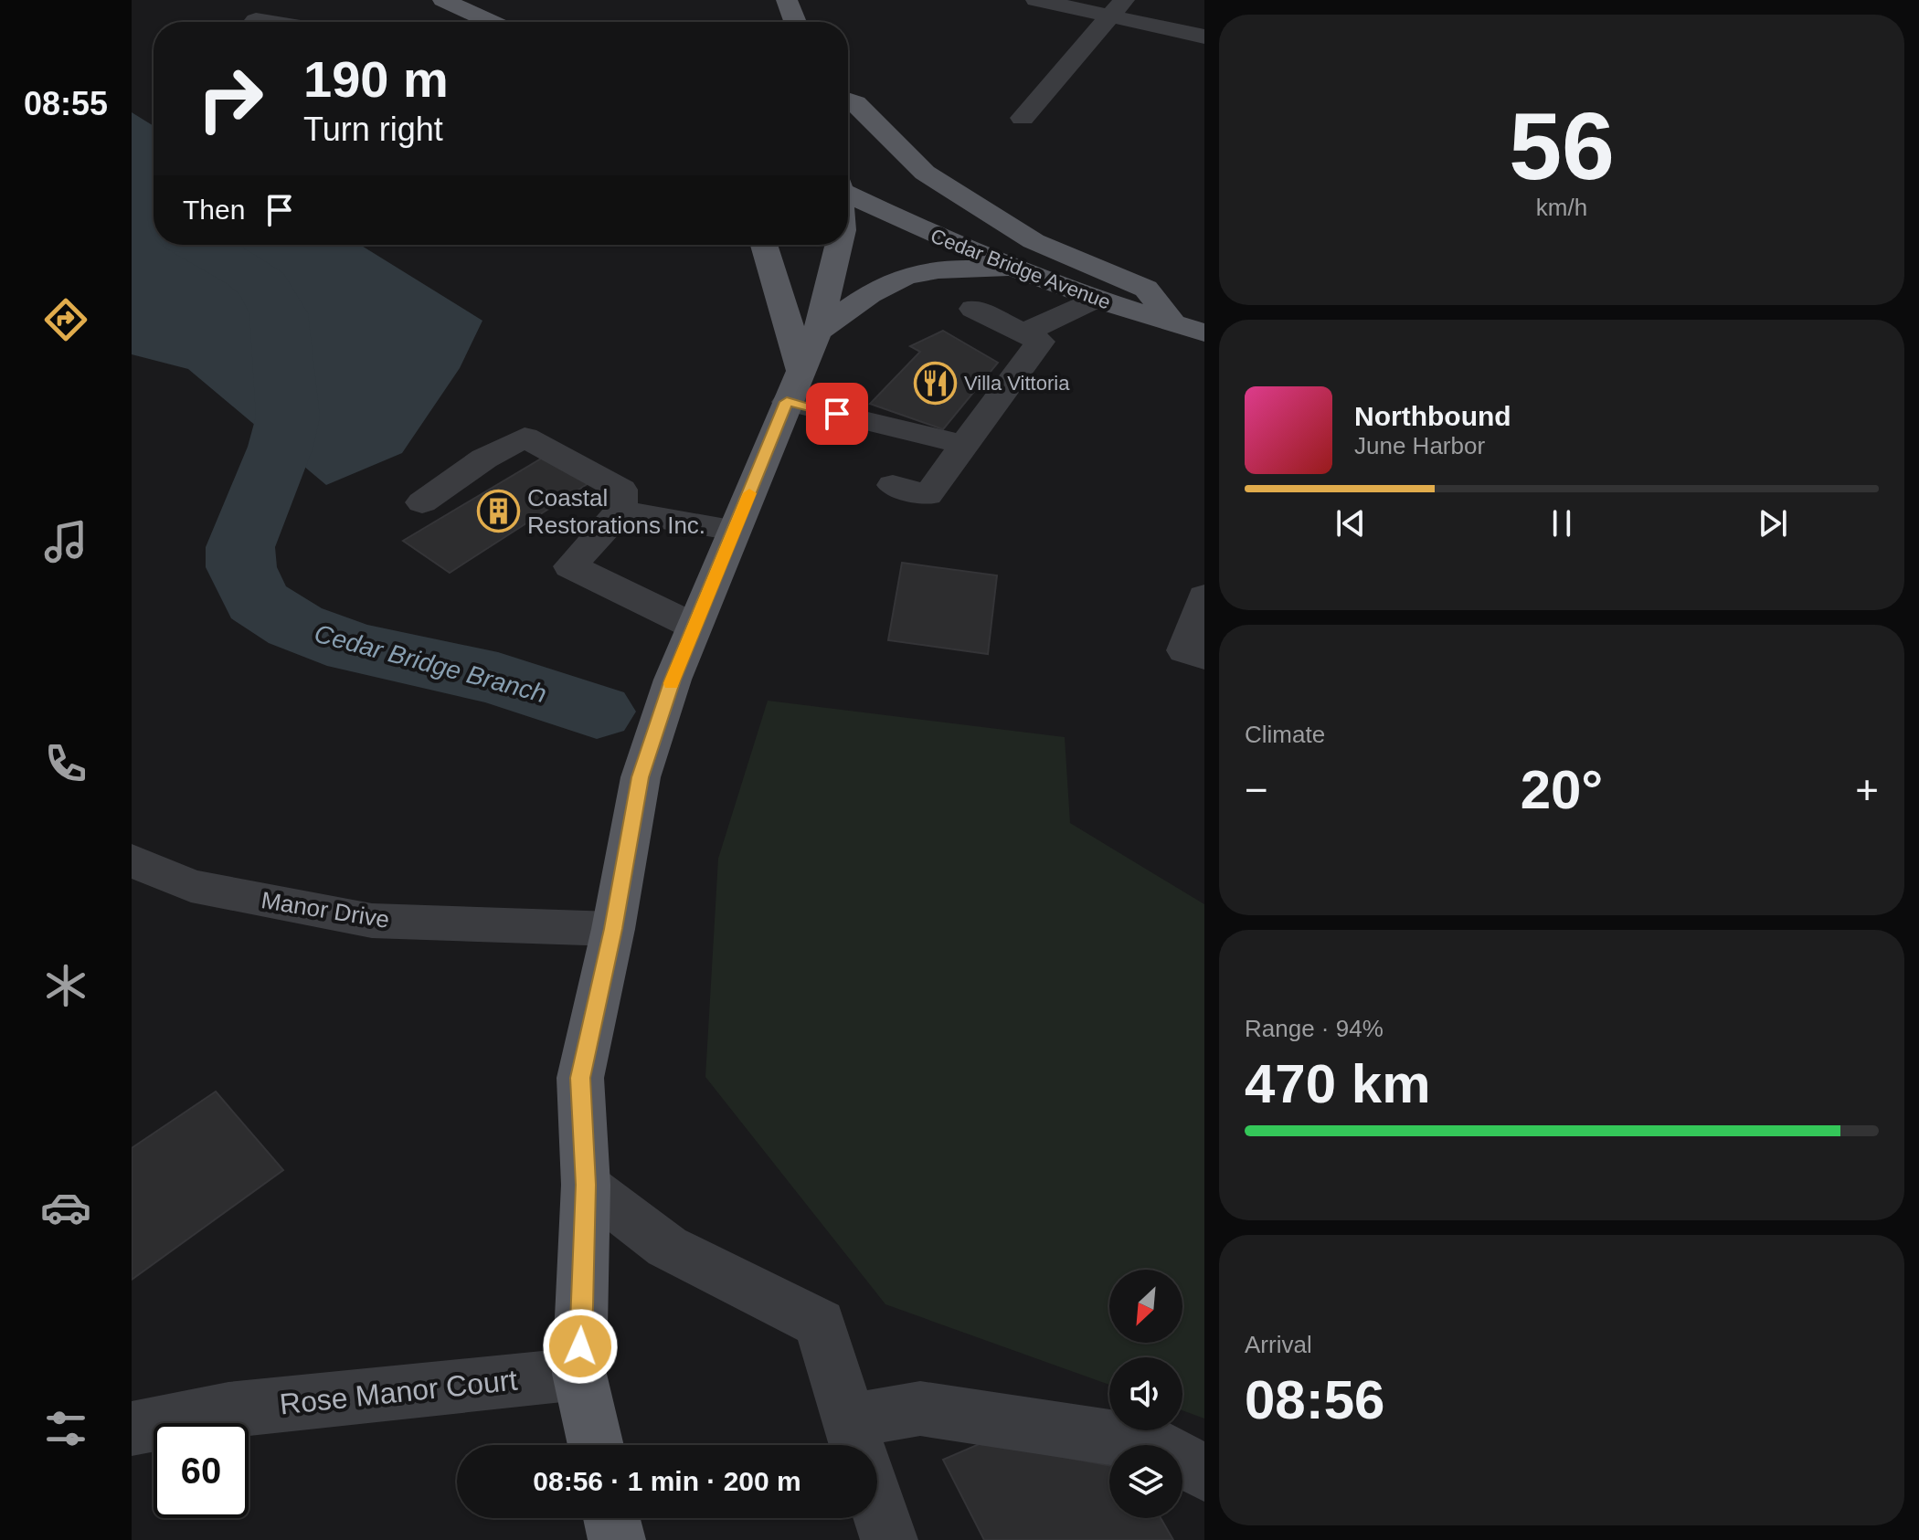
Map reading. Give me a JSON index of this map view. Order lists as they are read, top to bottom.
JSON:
{
  "streets": {
    "main road": ["Cedar Bridge Avenue"],
    "street": ["Manor Drive", "Rose Manor Court"]
  },
  "water": ["Cedar Bridge Branch"],
  "places": {
    "restaurant": ["Villa Vittoria"],
    "building": ["Coastal Restorations Inc."]
  },
  "north": "bottom left",
  "page": {
    "tabs": "08:55",
    "tile": [
      ["56", "km/h"],
      "Climate",
      ["Range · 94%", "470 km"],
      ["Arrival", "08:56"]
    ],
    "turn": ["190 m", "Turn right"],
    "then": "Then",
    "song": ["Northbound", "June Harbor"],
    "heat": ["−", "20°", "+"],
    "limit": "60",
    "trip": "08:56 · 1 min · 200 m"
  }
}
